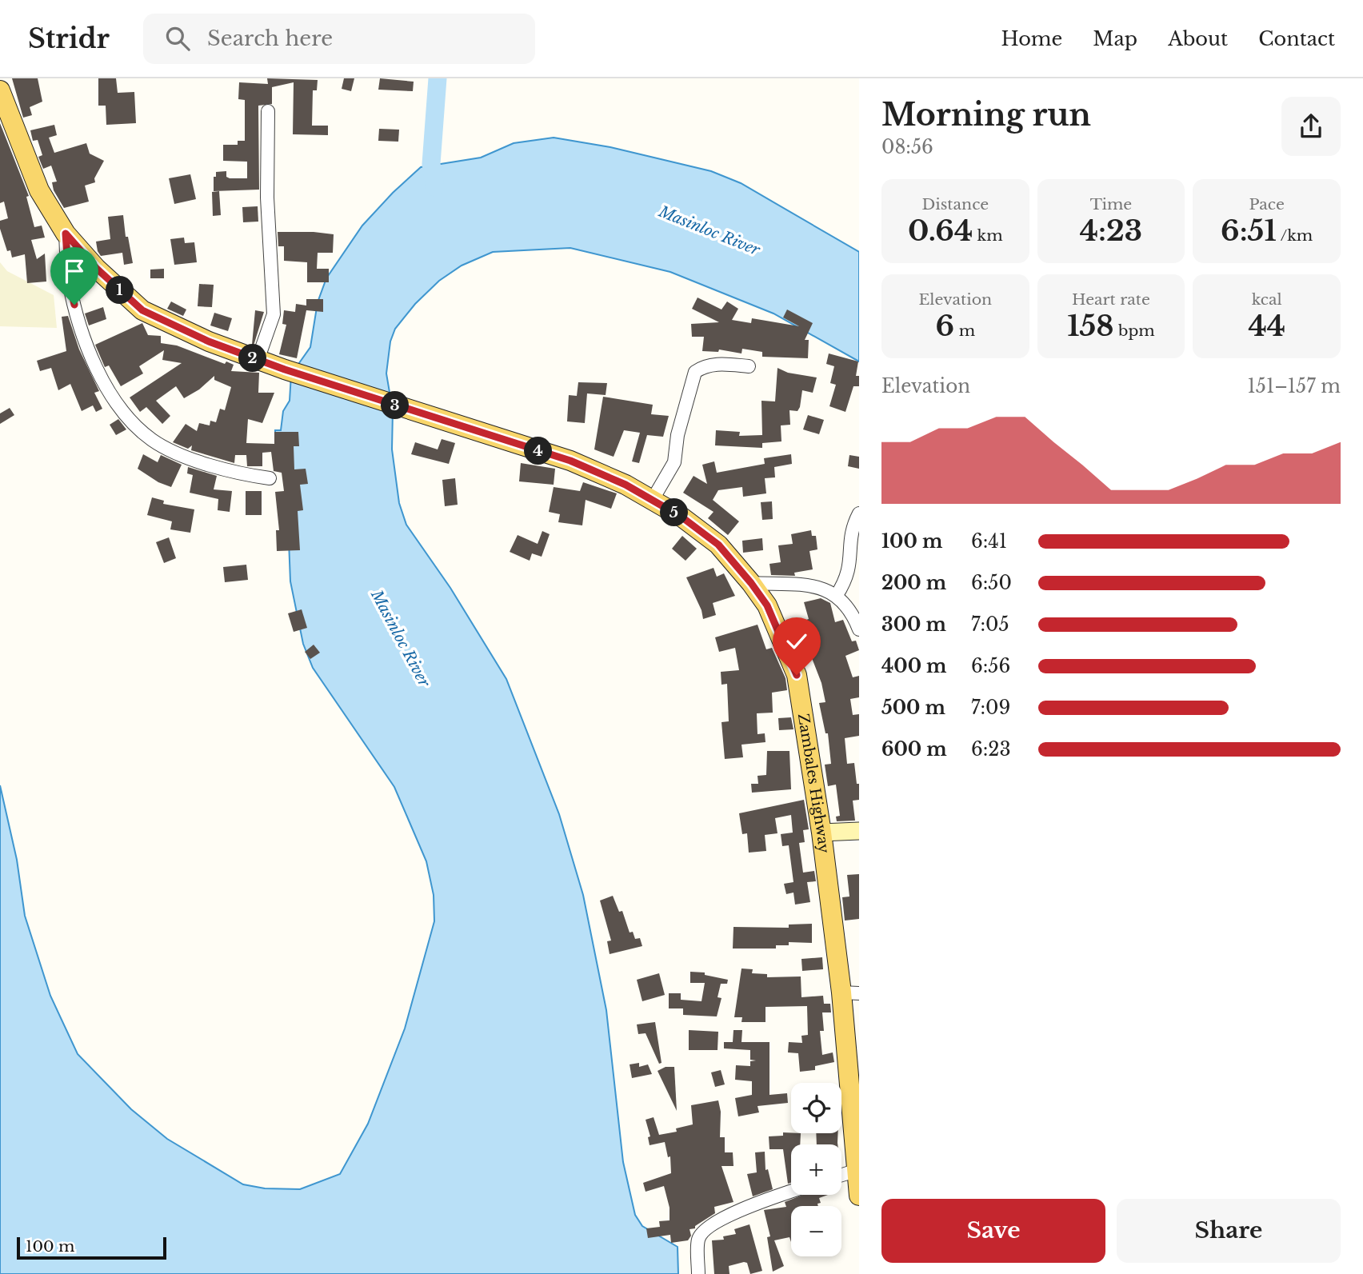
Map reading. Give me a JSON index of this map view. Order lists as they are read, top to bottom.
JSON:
{
  "streets": {
    "main road": ["Zambales Highway"]
  },
  "water": ["Masinloc River"],
  "scale_bar": "100 m",
  "page": {
    "header": "Stridr",
    "search": "Search here",
    "nav": [
      "Home",
      "Map",
      "About",
      "Contact"
    ],
    "heading": ["Morning run", "08:56"],
    "stats": [
      ["Distance", "0.64 km"],
      ["Time", "4:23"],
      ["Pace", "6:51 /km"],
      ["Elevation", "6 m"],
      ["Heart rate", "158 bpm"],
      ["kcal", "44"]
    ],
    "pins": [
      "1",
      "2",
      "3",
      "4",
      "5"
    ],
    "chart": ["Elevation", "151–157 m"],
    "list": [
      {
        "name": "100 m",
        "note": "6:41"
      },
      {
        "name": "200 m",
        "note": "6:50"
      },
      {
        "name": "300 m",
        "note": "7:05"
      },
      {
        "name": "400 m",
        "note": "6:56"
      },
      {
        "name": "500 m",
        "note": "7:09"
      },
      {
        "name": "600 m",
        "note": "6:23"
      }
    ],
    "map_buttons": ["+", "−"],
    "buttons": ["Save", "Share"],
    "scale": "100 m"
  }
}
